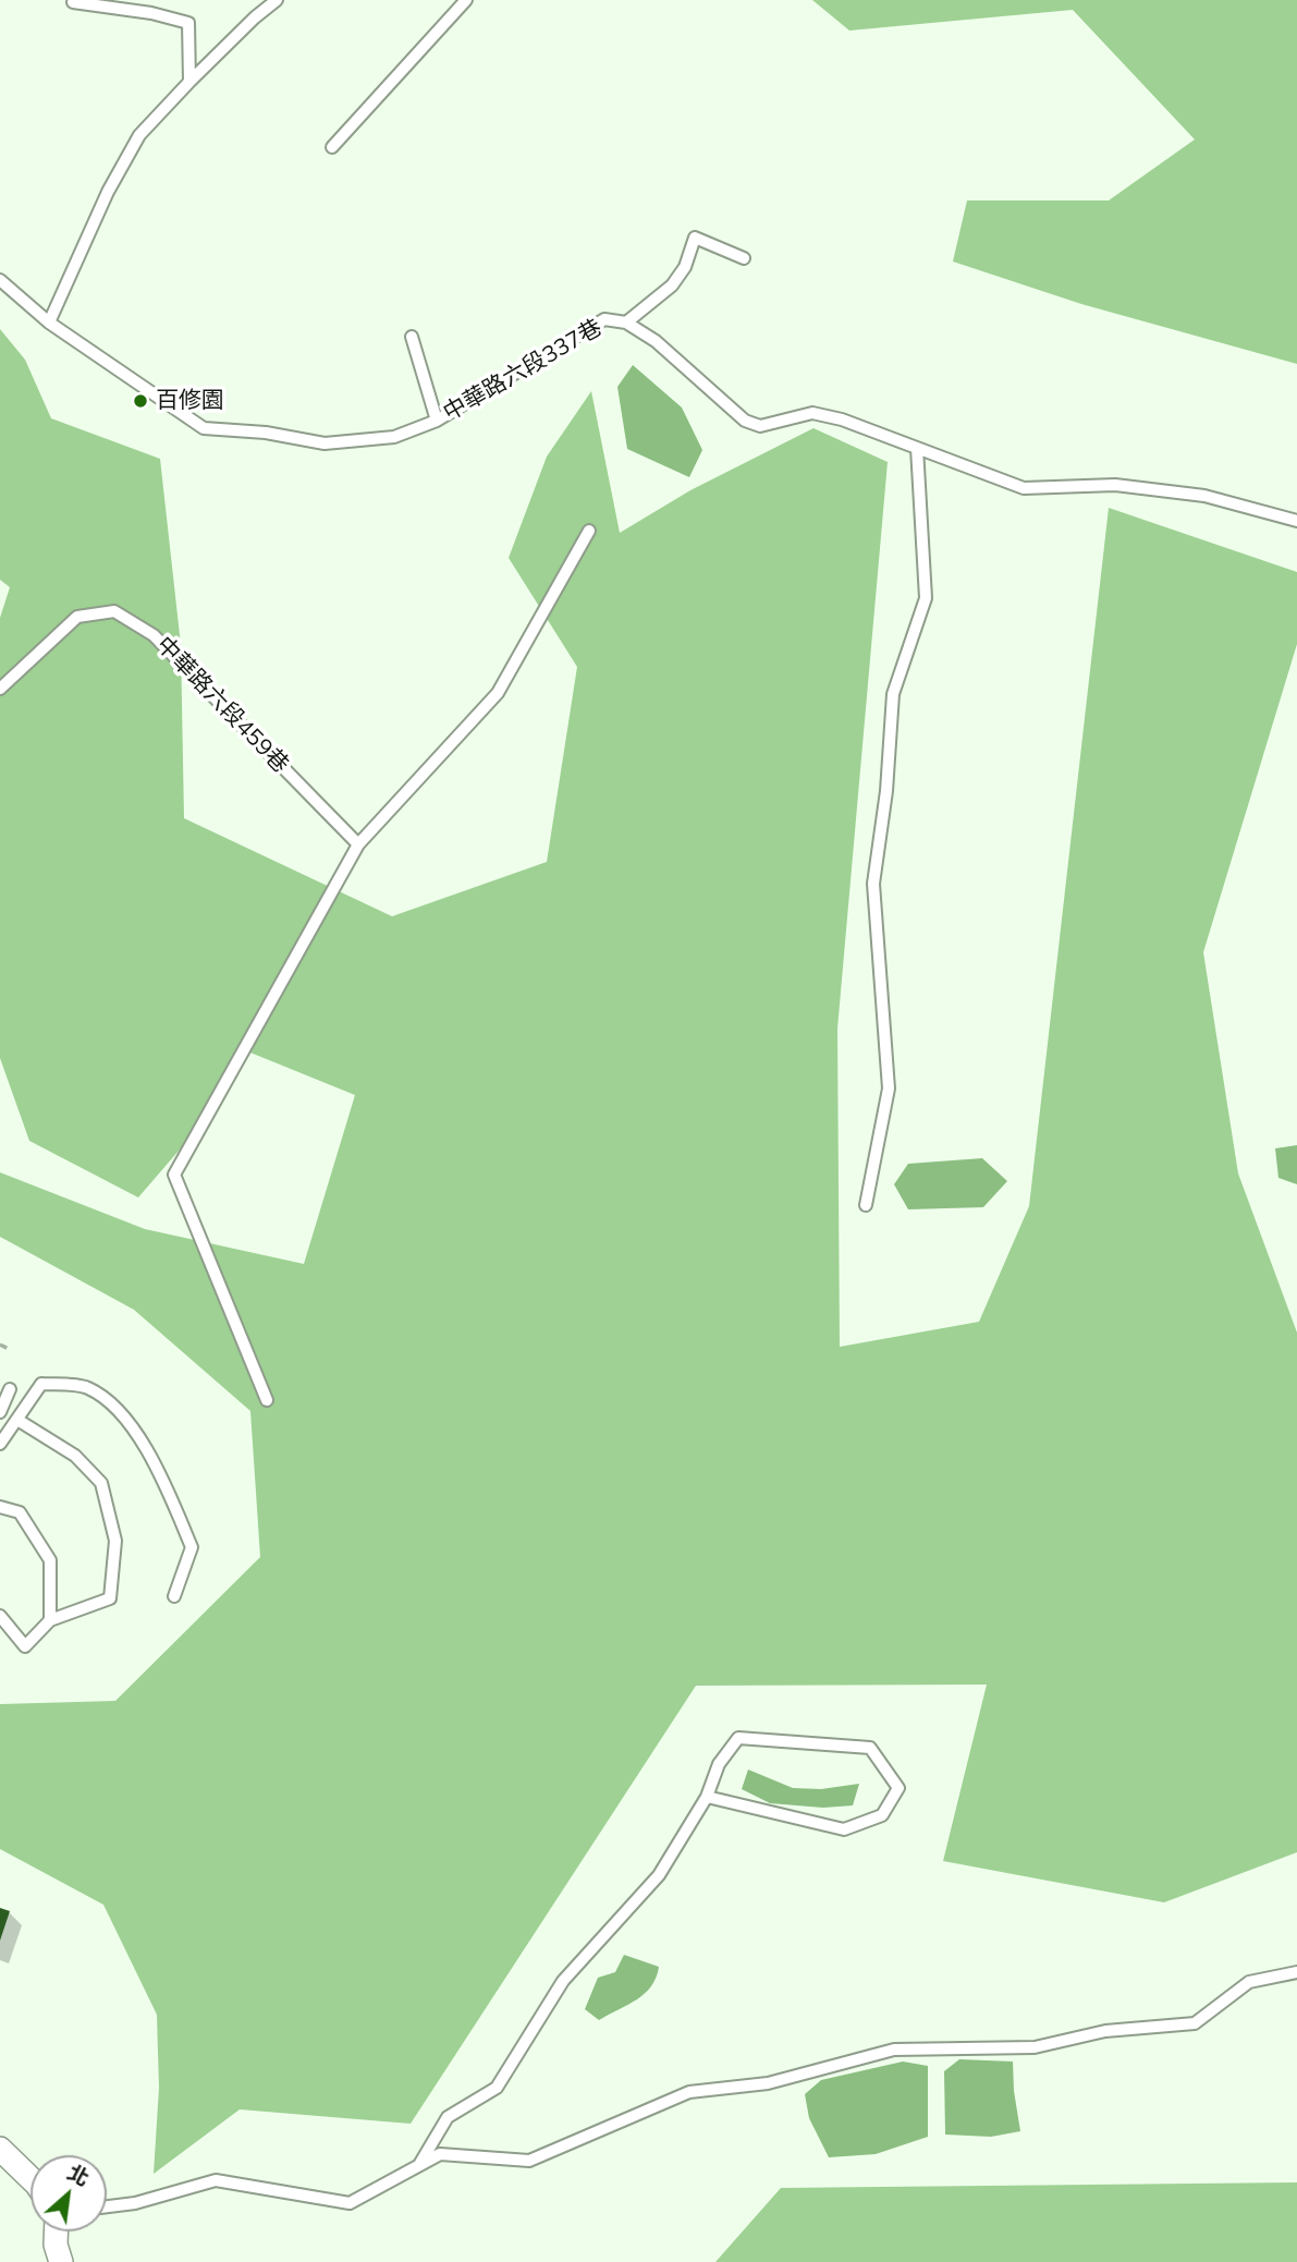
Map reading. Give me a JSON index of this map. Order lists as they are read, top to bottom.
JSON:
{
  "streets": {
    "lane": ["中華路六段337巷", "中華路六段459巷"]
  },
  "places": ["百修園"],
  "north": "top right"
}
